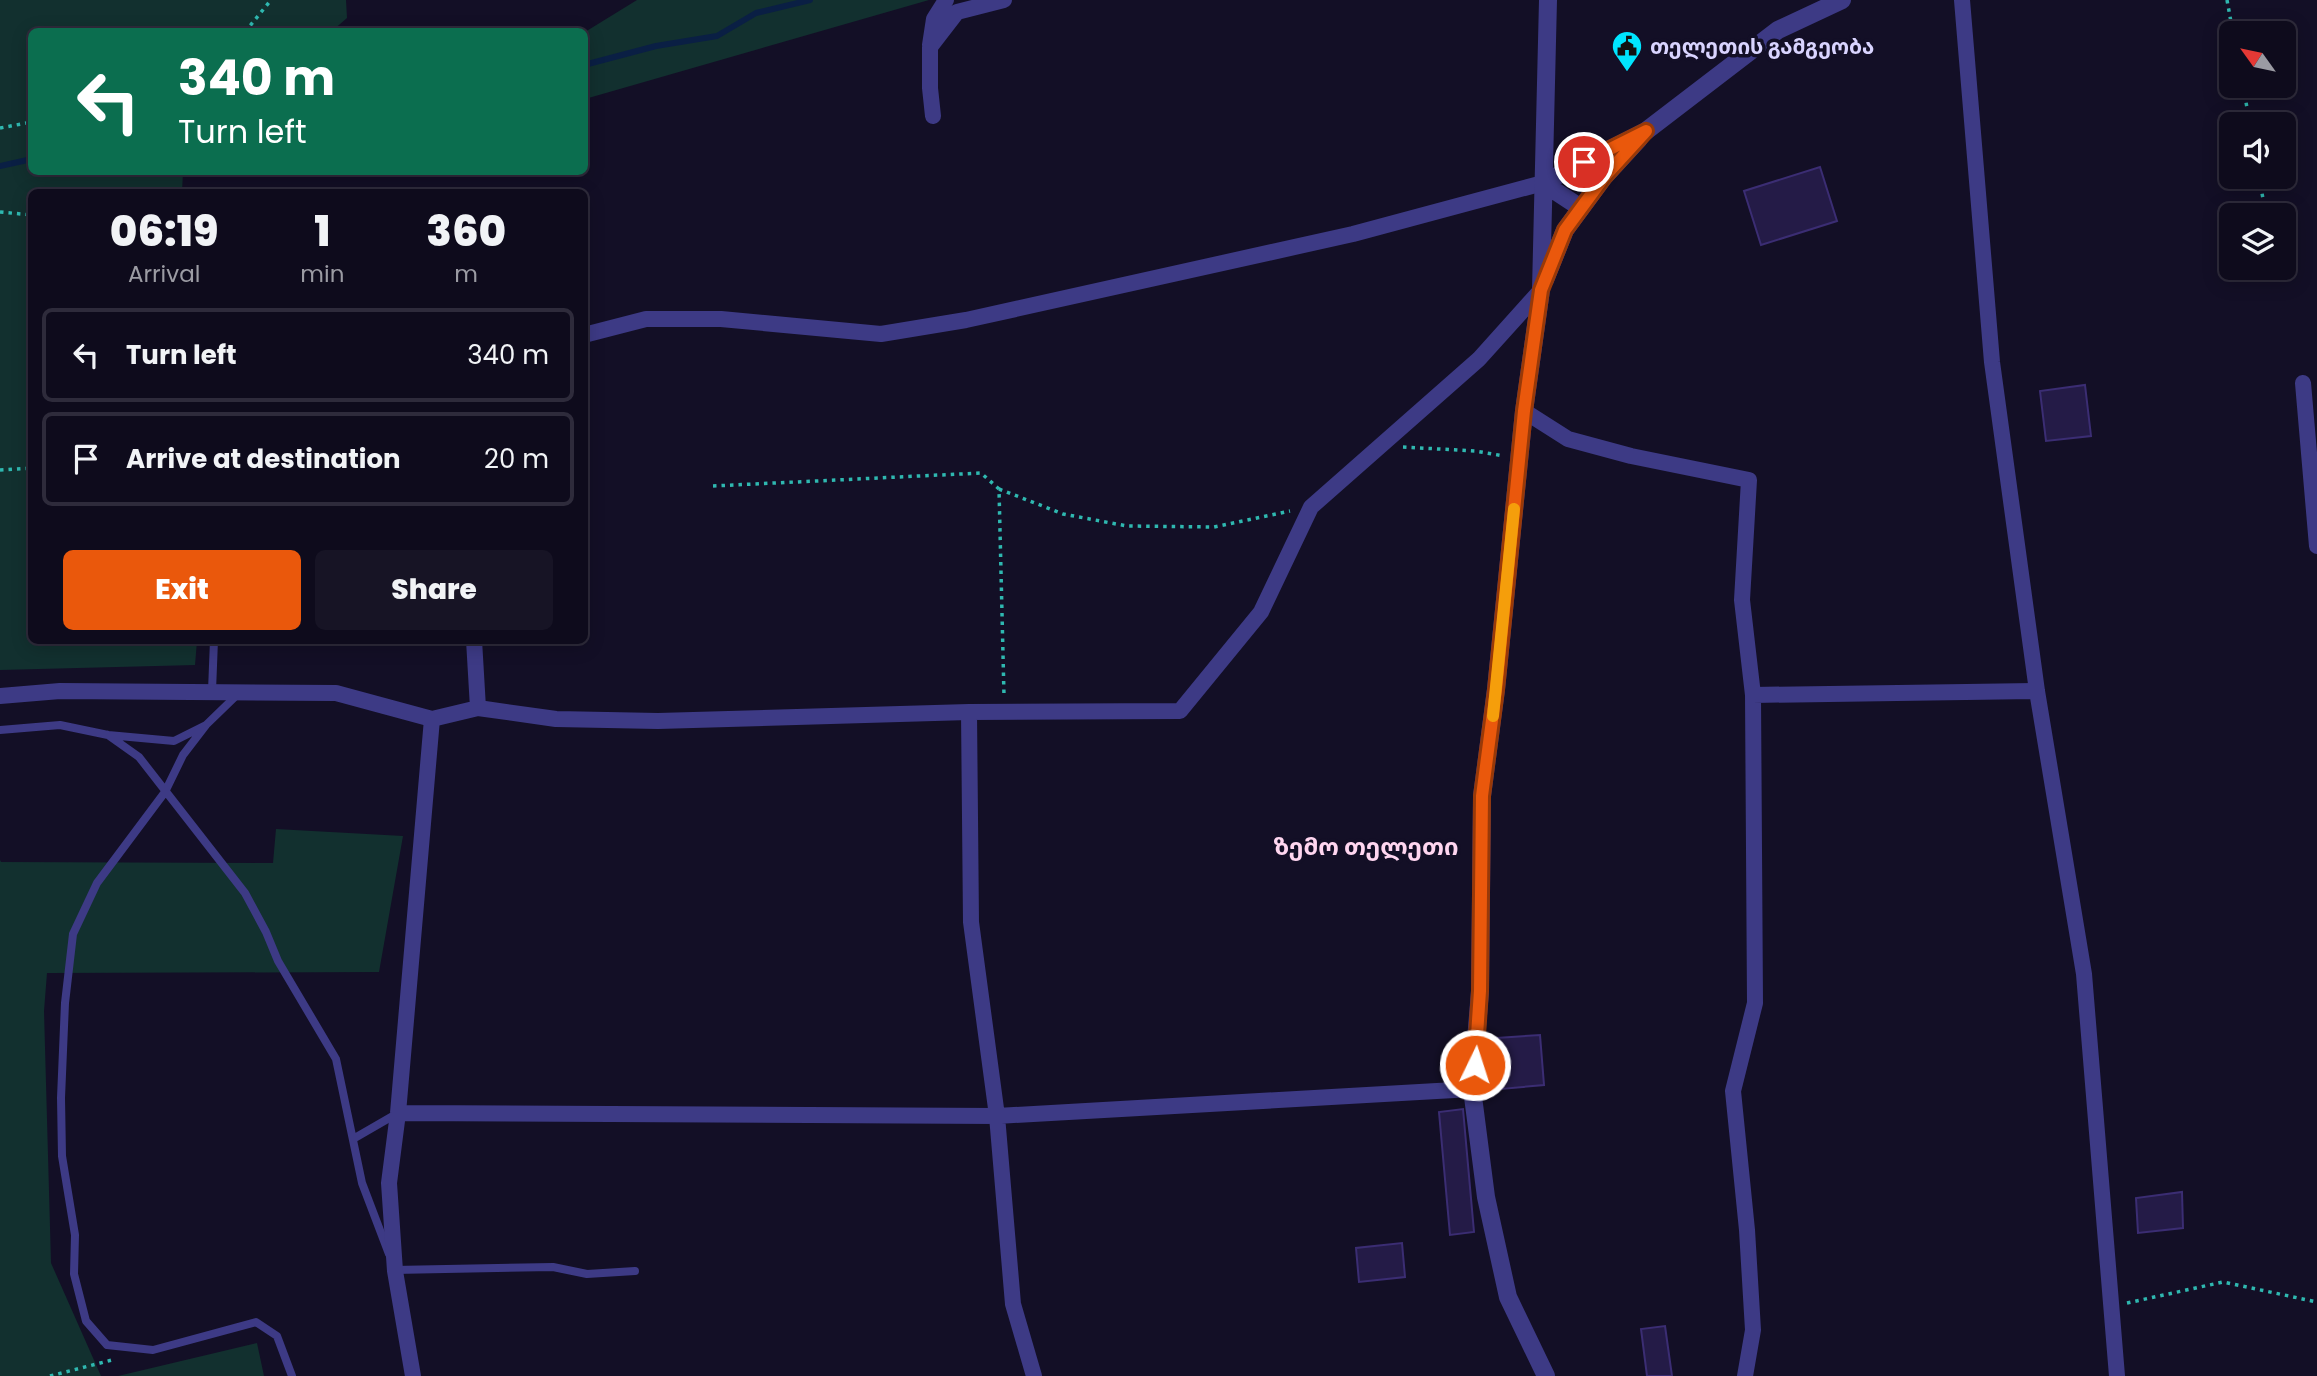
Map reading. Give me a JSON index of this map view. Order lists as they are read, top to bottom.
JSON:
{
  "districts": ["ზემო თელეთი"],
  "places": {
    "public building": ["თელეთის გამგეობა"]
  },
  "north": "top left",
  "page": {
    "turn": ["340 m", "Turn left"],
    "eta": [
      "06:19",
      "Arrival",
      "1",
      "min",
      "360",
      "m"
    ],
    "list": [
      {
        "name": "Turn left",
        "value": "340 m"
      },
      {
        "name": "Arrive at destination",
        "value": "20 m"
      }
    ],
    "buttons": ["Exit", "Share"]
  }
}
